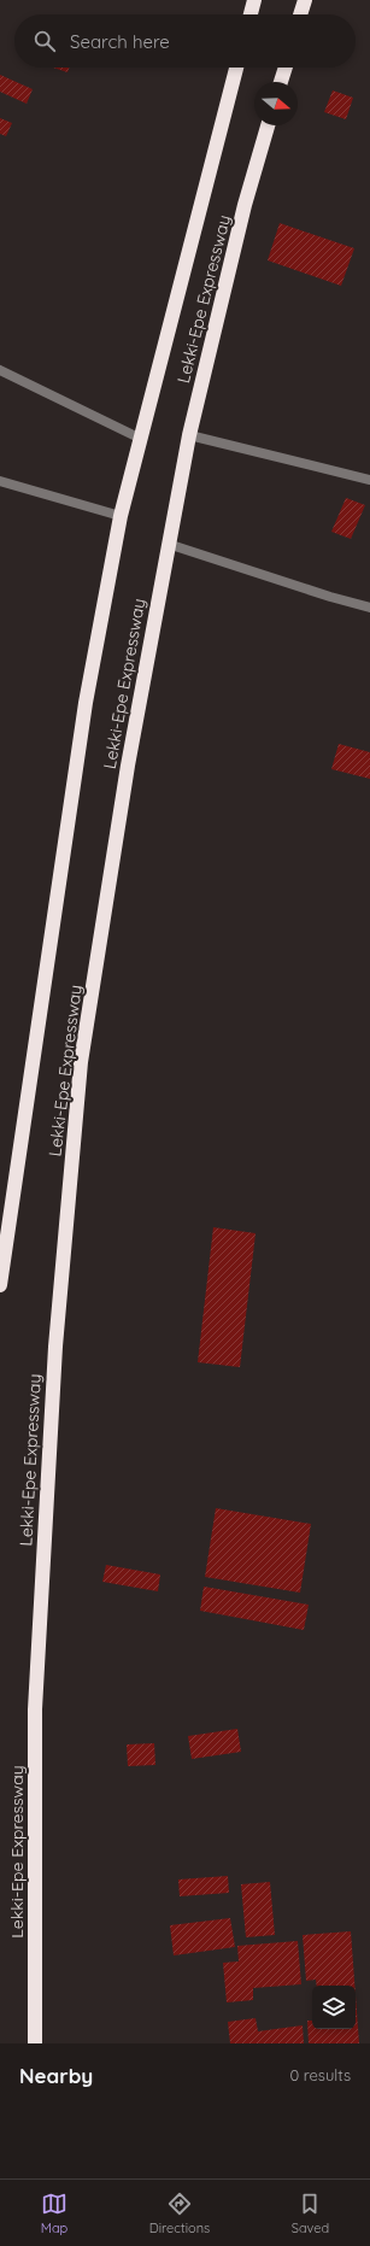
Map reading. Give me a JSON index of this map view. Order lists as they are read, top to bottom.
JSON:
{
  "streets": {
    "highway": ["Lekki-Epe Expressway"]
  },
  "north": "right",
  "page": {
    "search": "Search here",
    "heading": ["Nearby", "0 results"],
    "nav": ["Map", "Directions", "Saved"]
  }
}
